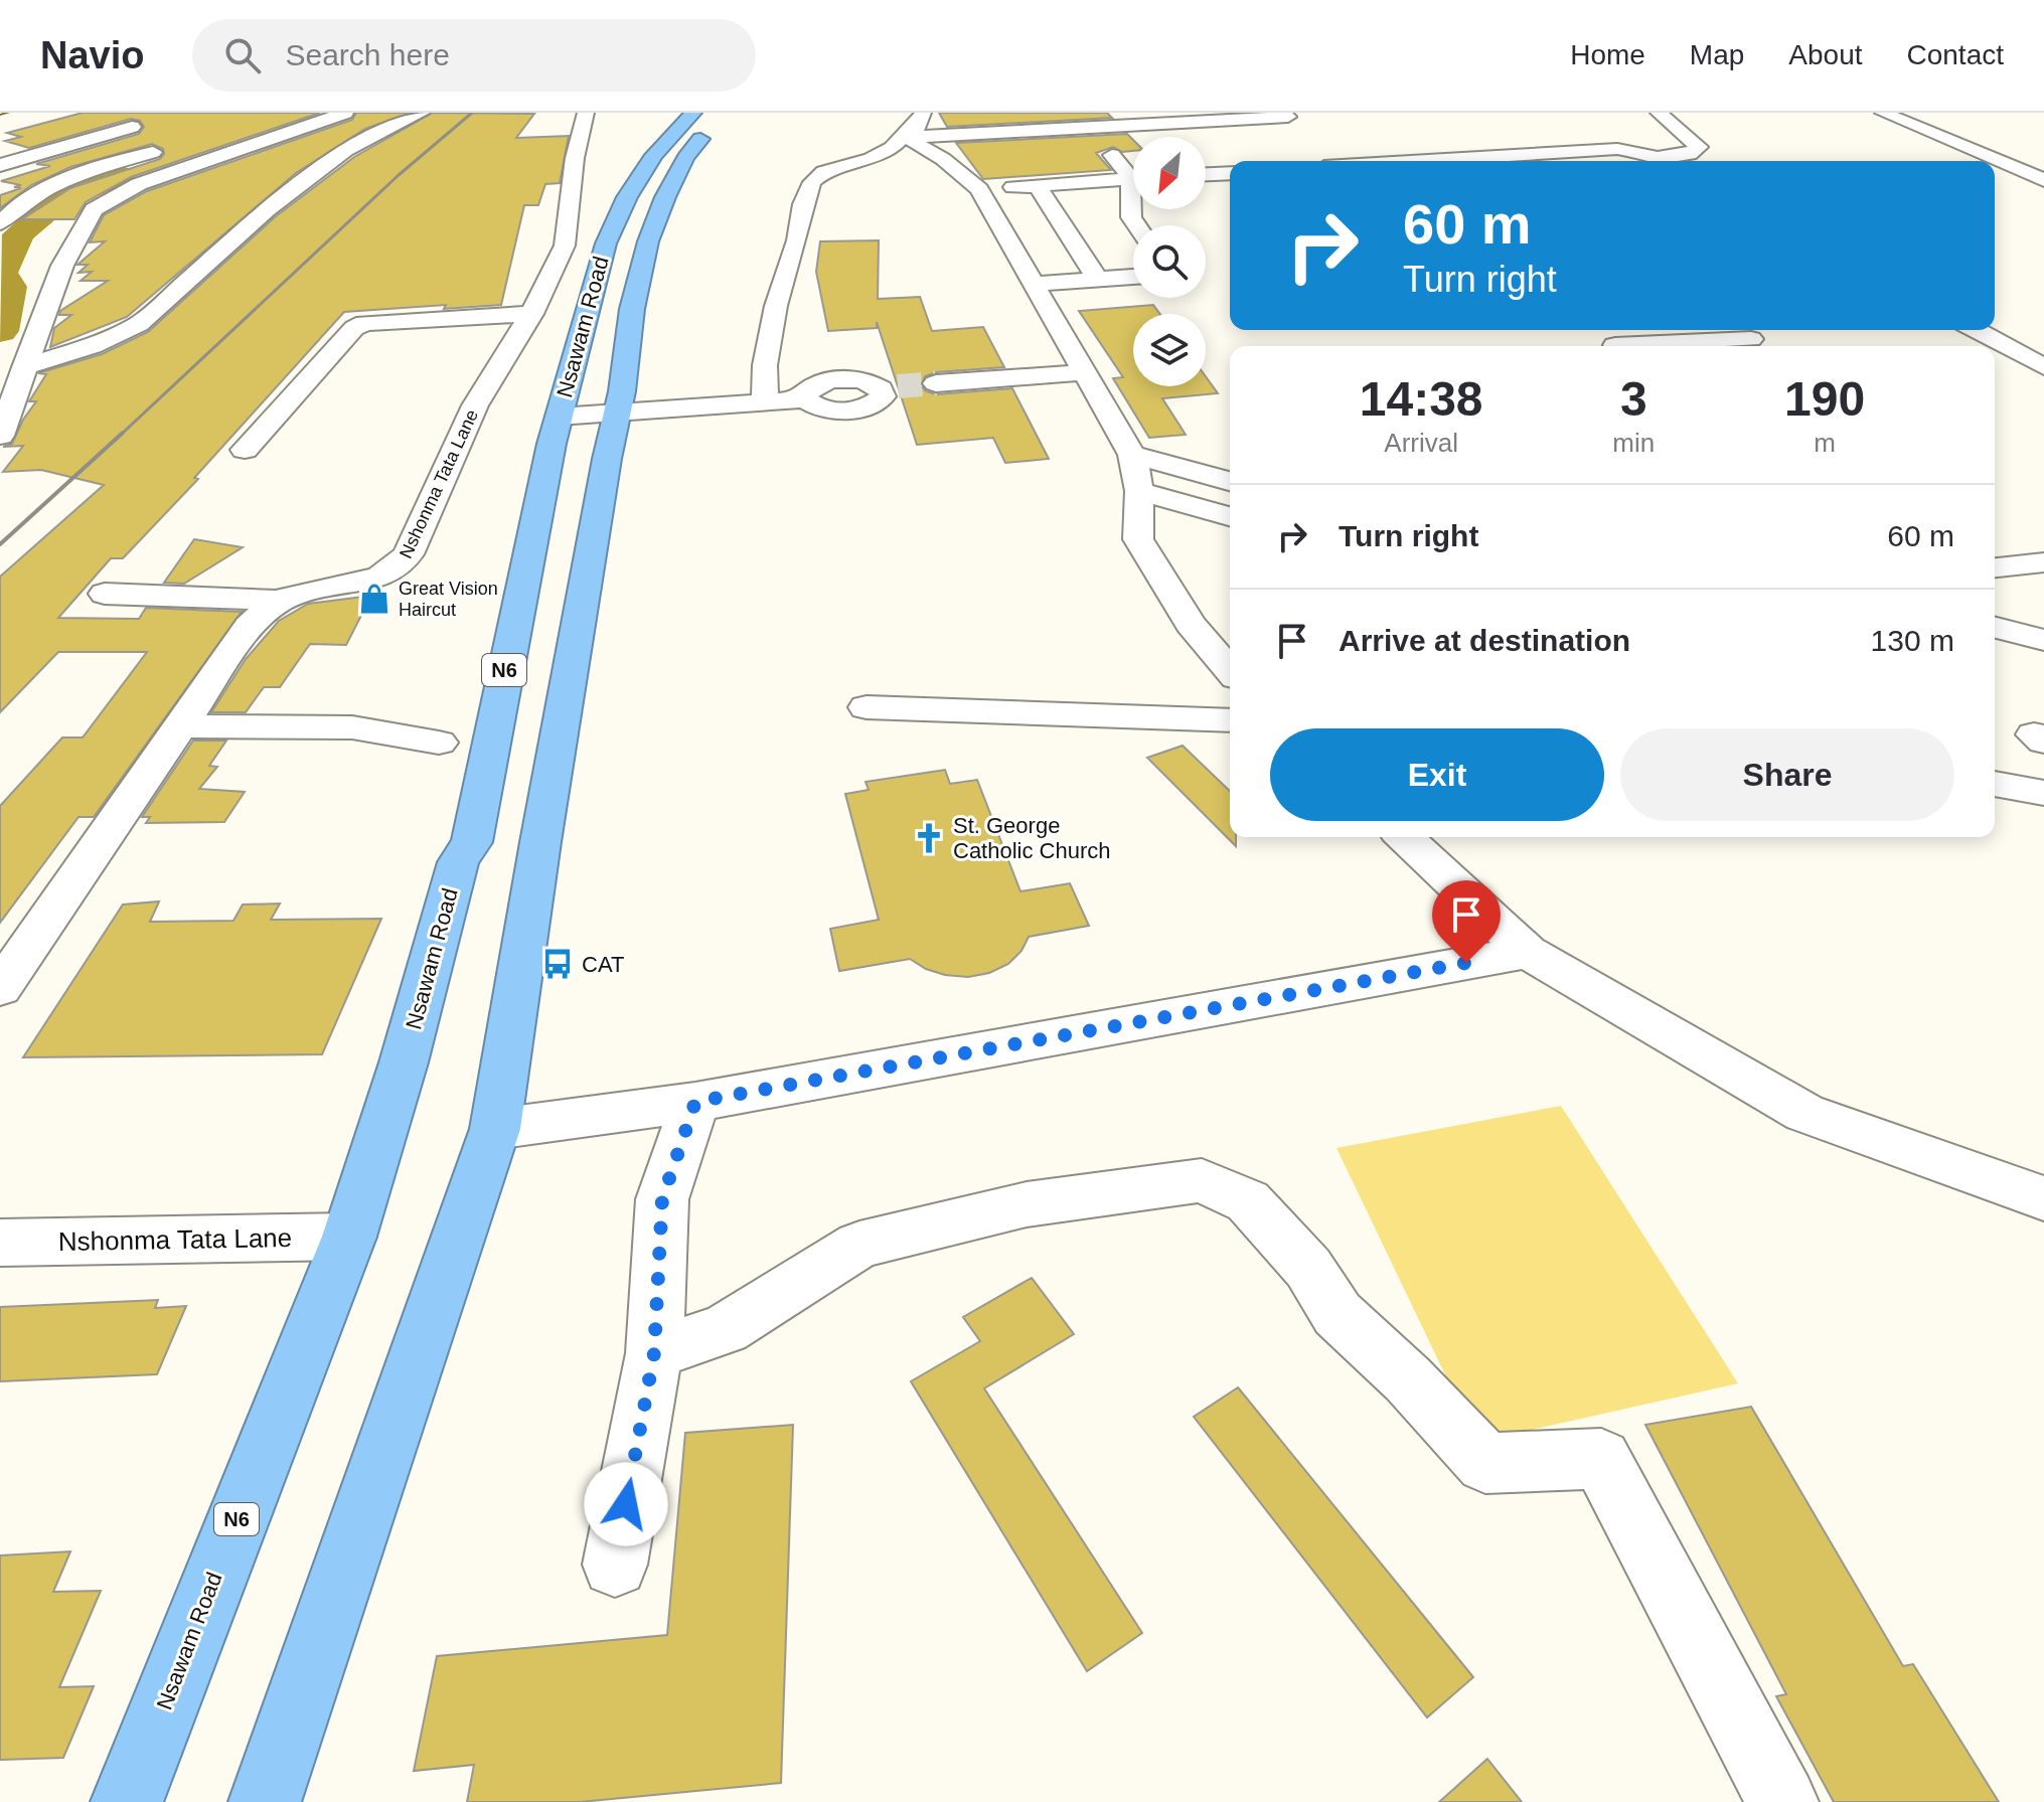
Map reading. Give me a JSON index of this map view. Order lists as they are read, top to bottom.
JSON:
{
  "streets": {
    "highway": ["Nsawam Road", "N6"],
    "street": ["Nshonma Tata Lane"]
  },
  "crossings": [
    ["Nsawam Road", "Nshonma Tata Lane"]
  ],
  "places": {
    "shop": ["Great Vision Haircut"],
    "church": ["St. George Catholic Church"],
    "bus stop": ["CAT"]
  },
  "north": "bottom left",
  "page": {
    "header": "Navio",
    "search": "Search here",
    "nav": [
      "Home",
      "Map",
      "About",
      "Contact"
    ],
    "turn": ["60 m", "Turn right"],
    "eta": [
      "14:38",
      "Arrival",
      "3",
      "min",
      "190",
      "m"
    ],
    "list": [
      {
        "name": "Turn right",
        "value": "60 m"
      },
      {
        "name": "Arrive at destination",
        "value": "130 m"
      }
    ],
    "buttons": ["Exit", "Share"]
  }
}
